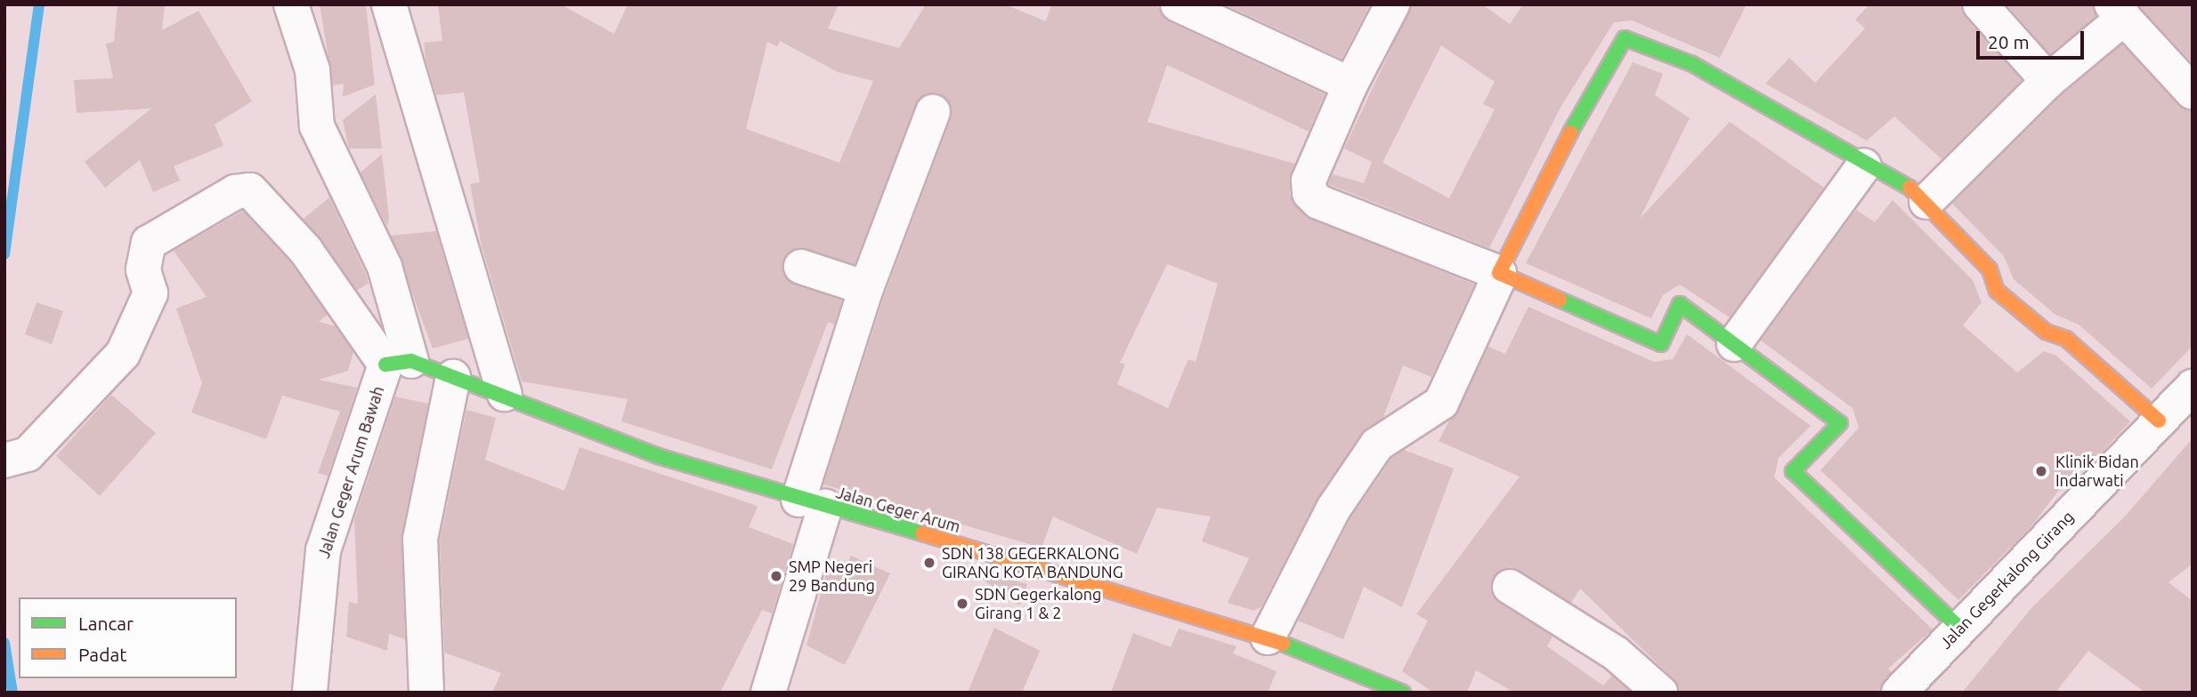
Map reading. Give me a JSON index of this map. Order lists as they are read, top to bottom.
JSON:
{
  "streets": {
    "street": ["Jalan Geger Arum Bawah", "Jalan Geger Arum", "Jalan Gegerkalong Girang"]
  },
  "crossings": [
    ["Jalan Geger Arum Bawah", "Jalan Geger Arum"]
  ],
  "places": [
    "Klinik Bidan Indarwati",
    "SDN 138 GEGERKALONG GIRANG KOTA BANDUNG",
    "SMP Negeri 29 Bandung",
    "SDN Gegerkalong Girang 1 & 2"
  ],
  "legend": ["Lancar", "Padat"],
  "scale_bar": "20 m"
}
